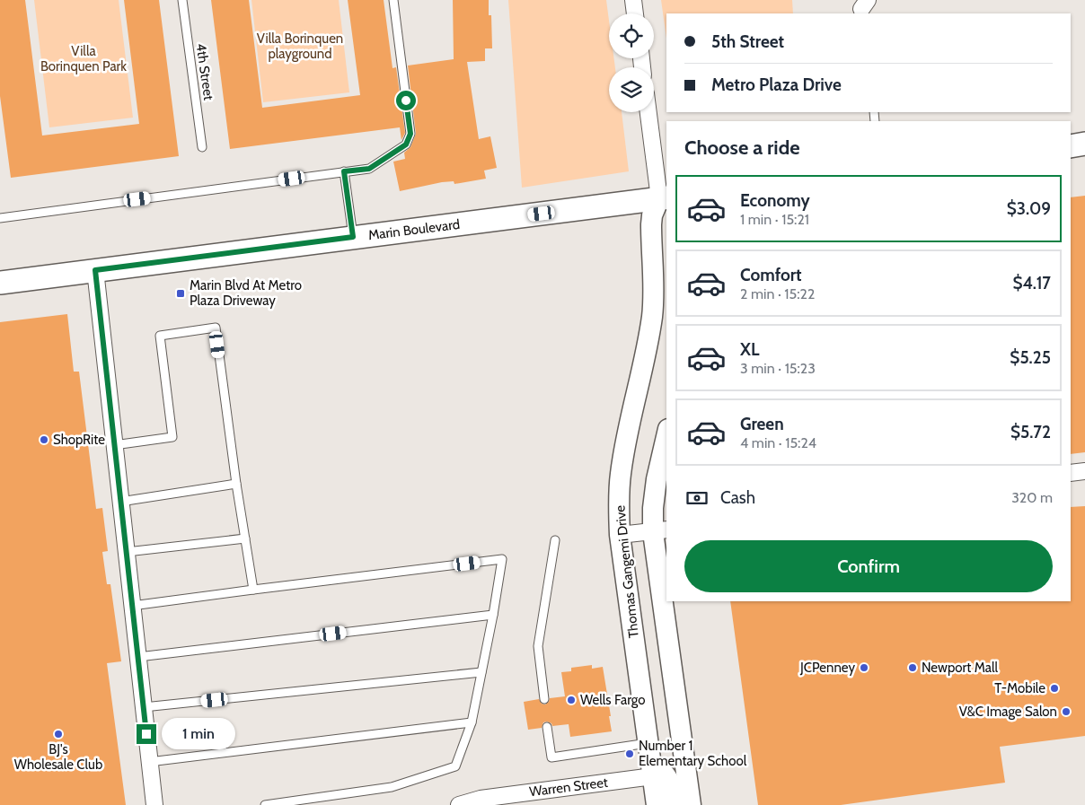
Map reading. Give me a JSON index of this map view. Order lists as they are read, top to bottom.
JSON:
{
  "streets": {
    "main road": ["Marin Boulevard"],
    "street": ["Thomas Gangemi Drive", "Warren Street"],
    "lane": ["4th Street"]
  },
  "crossings": [
    ["Marin Boulevard", "Thomas Gangemi Drive"],
    ["Thomas Gangemi Drive", "Warren Street"]
  ],
  "parks": ["Villa Borinquen playground", "Villa Borinquen Park"],
  "places": {
    "transit": ["Marin Blvd At Metro Plaza Driveway"],
    "other": [
      "ShopRite",
      "JCPenney",
      "Newport Mall",
      "T-Mobile",
      "Wells Fargo",
      "V&C Image Salon",
      "BJ's Wholesale Club",
      "Number 1 Elementary School"
    ]
  },
  "page": {
    "banner": ["5th Street", "Metro Plaza Drive"],
    "heading": "Choose a ride",
    "list": [
      {
        "name": "Economy",
        "note": "1 min · 15:21",
        "value": "$3.09"
      },
      {
        "name": "Comfort",
        "note": "2 min · 15:22",
        "value": "$4.17"
      },
      {
        "name": "XL",
        "note": "3 min · 15:23",
        "value": "$5.25"
      },
      {
        "name": "Green",
        "note": "4 min · 15:24",
        "value": "$5.72"
      }
    ],
    "pay": ["Cash", "320 m"],
    "buttons": "Confirm",
    "bubble": "1 min"
  }
}
